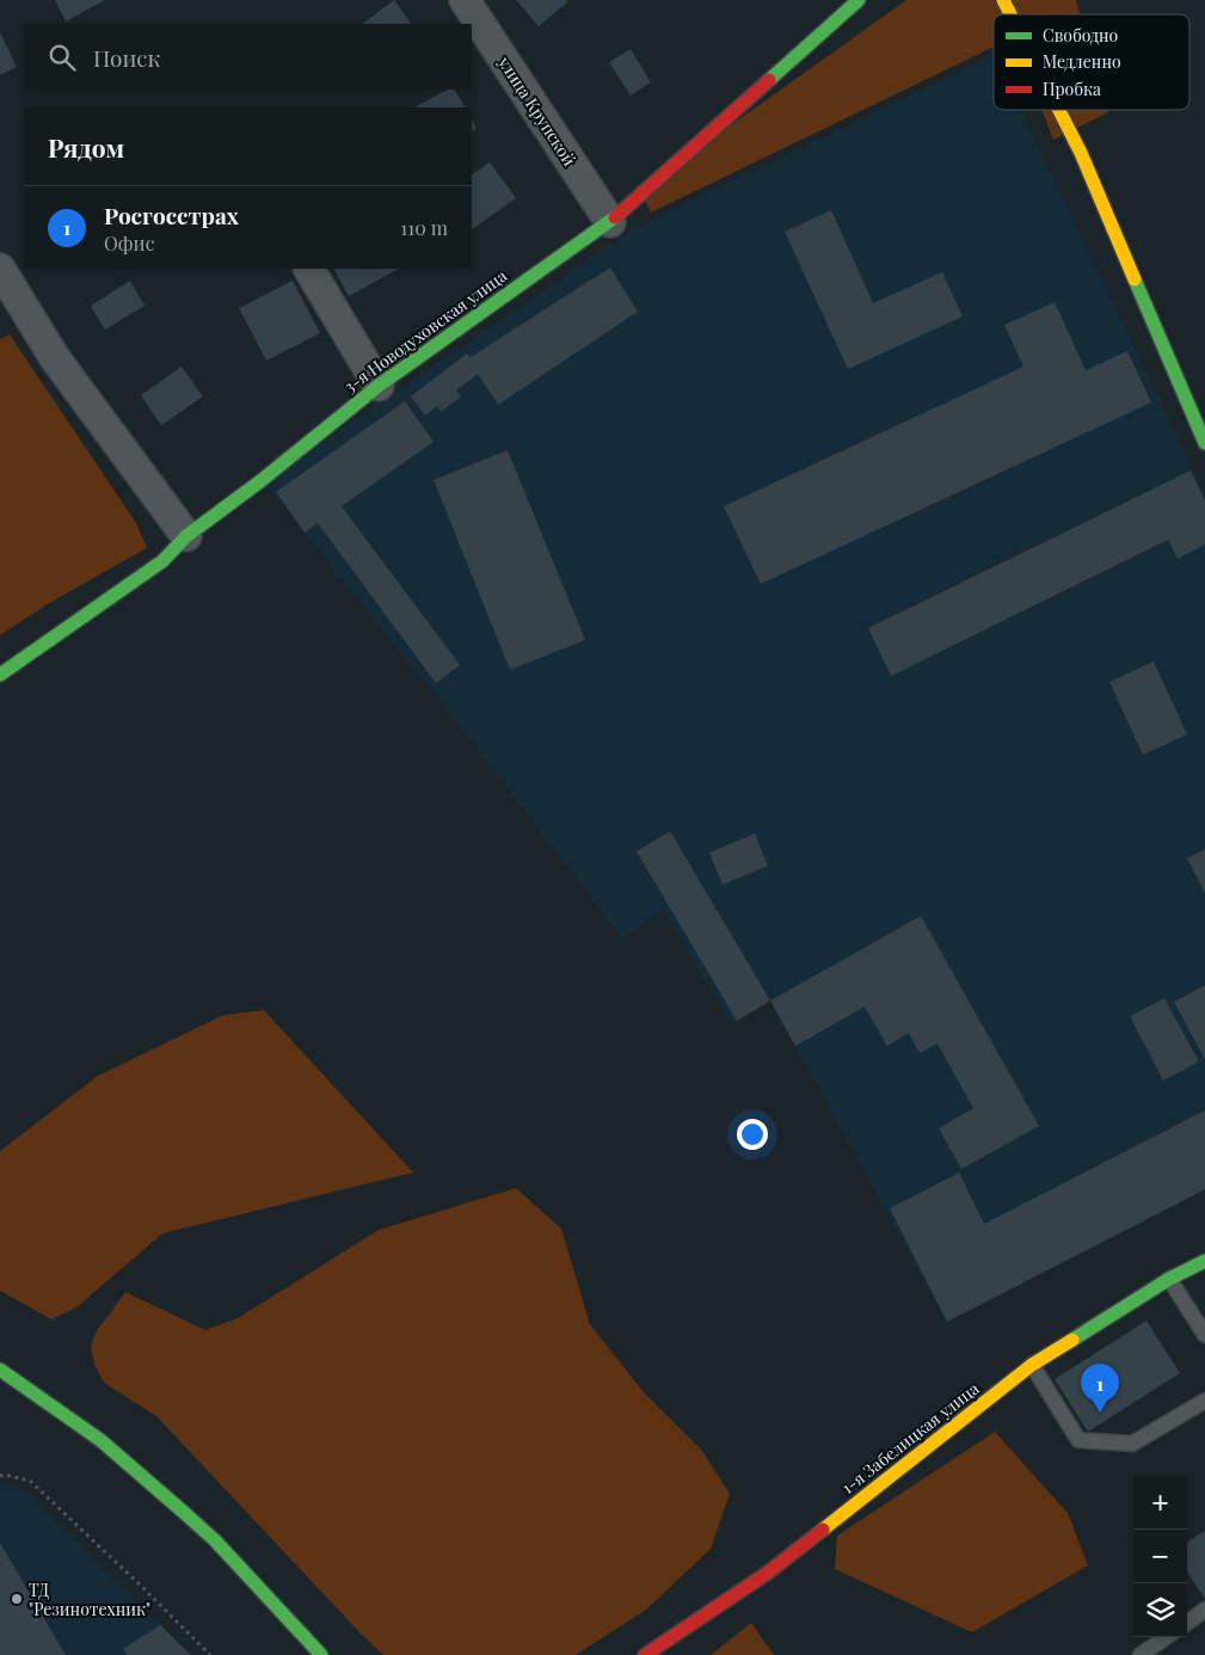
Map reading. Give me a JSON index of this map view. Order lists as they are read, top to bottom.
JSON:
{
  "streets": {
    "main road": ["3-я Новодуховская улица", "1-я Забелицкая улица"],
    "street": ["улица Крупской"]
  },
  "crossings": [
    ["улица Крупской", "3-я Новодуховская улица"]
  ],
  "places": ["ТД \"Резинотехник\""],
  "legend": ["Свободно", "Медленно", "Пробка"],
  "page": {
    "search": "Поиск",
    "heading": "Рядом",
    "list": [
      {
        "mark": "1",
        "name": "Росгосстрах",
        "note": "Офис",
        "value": "110 m"
      }
    ],
    "pins": "1",
    "map_buttons": ["+", "−"]
  }
}
